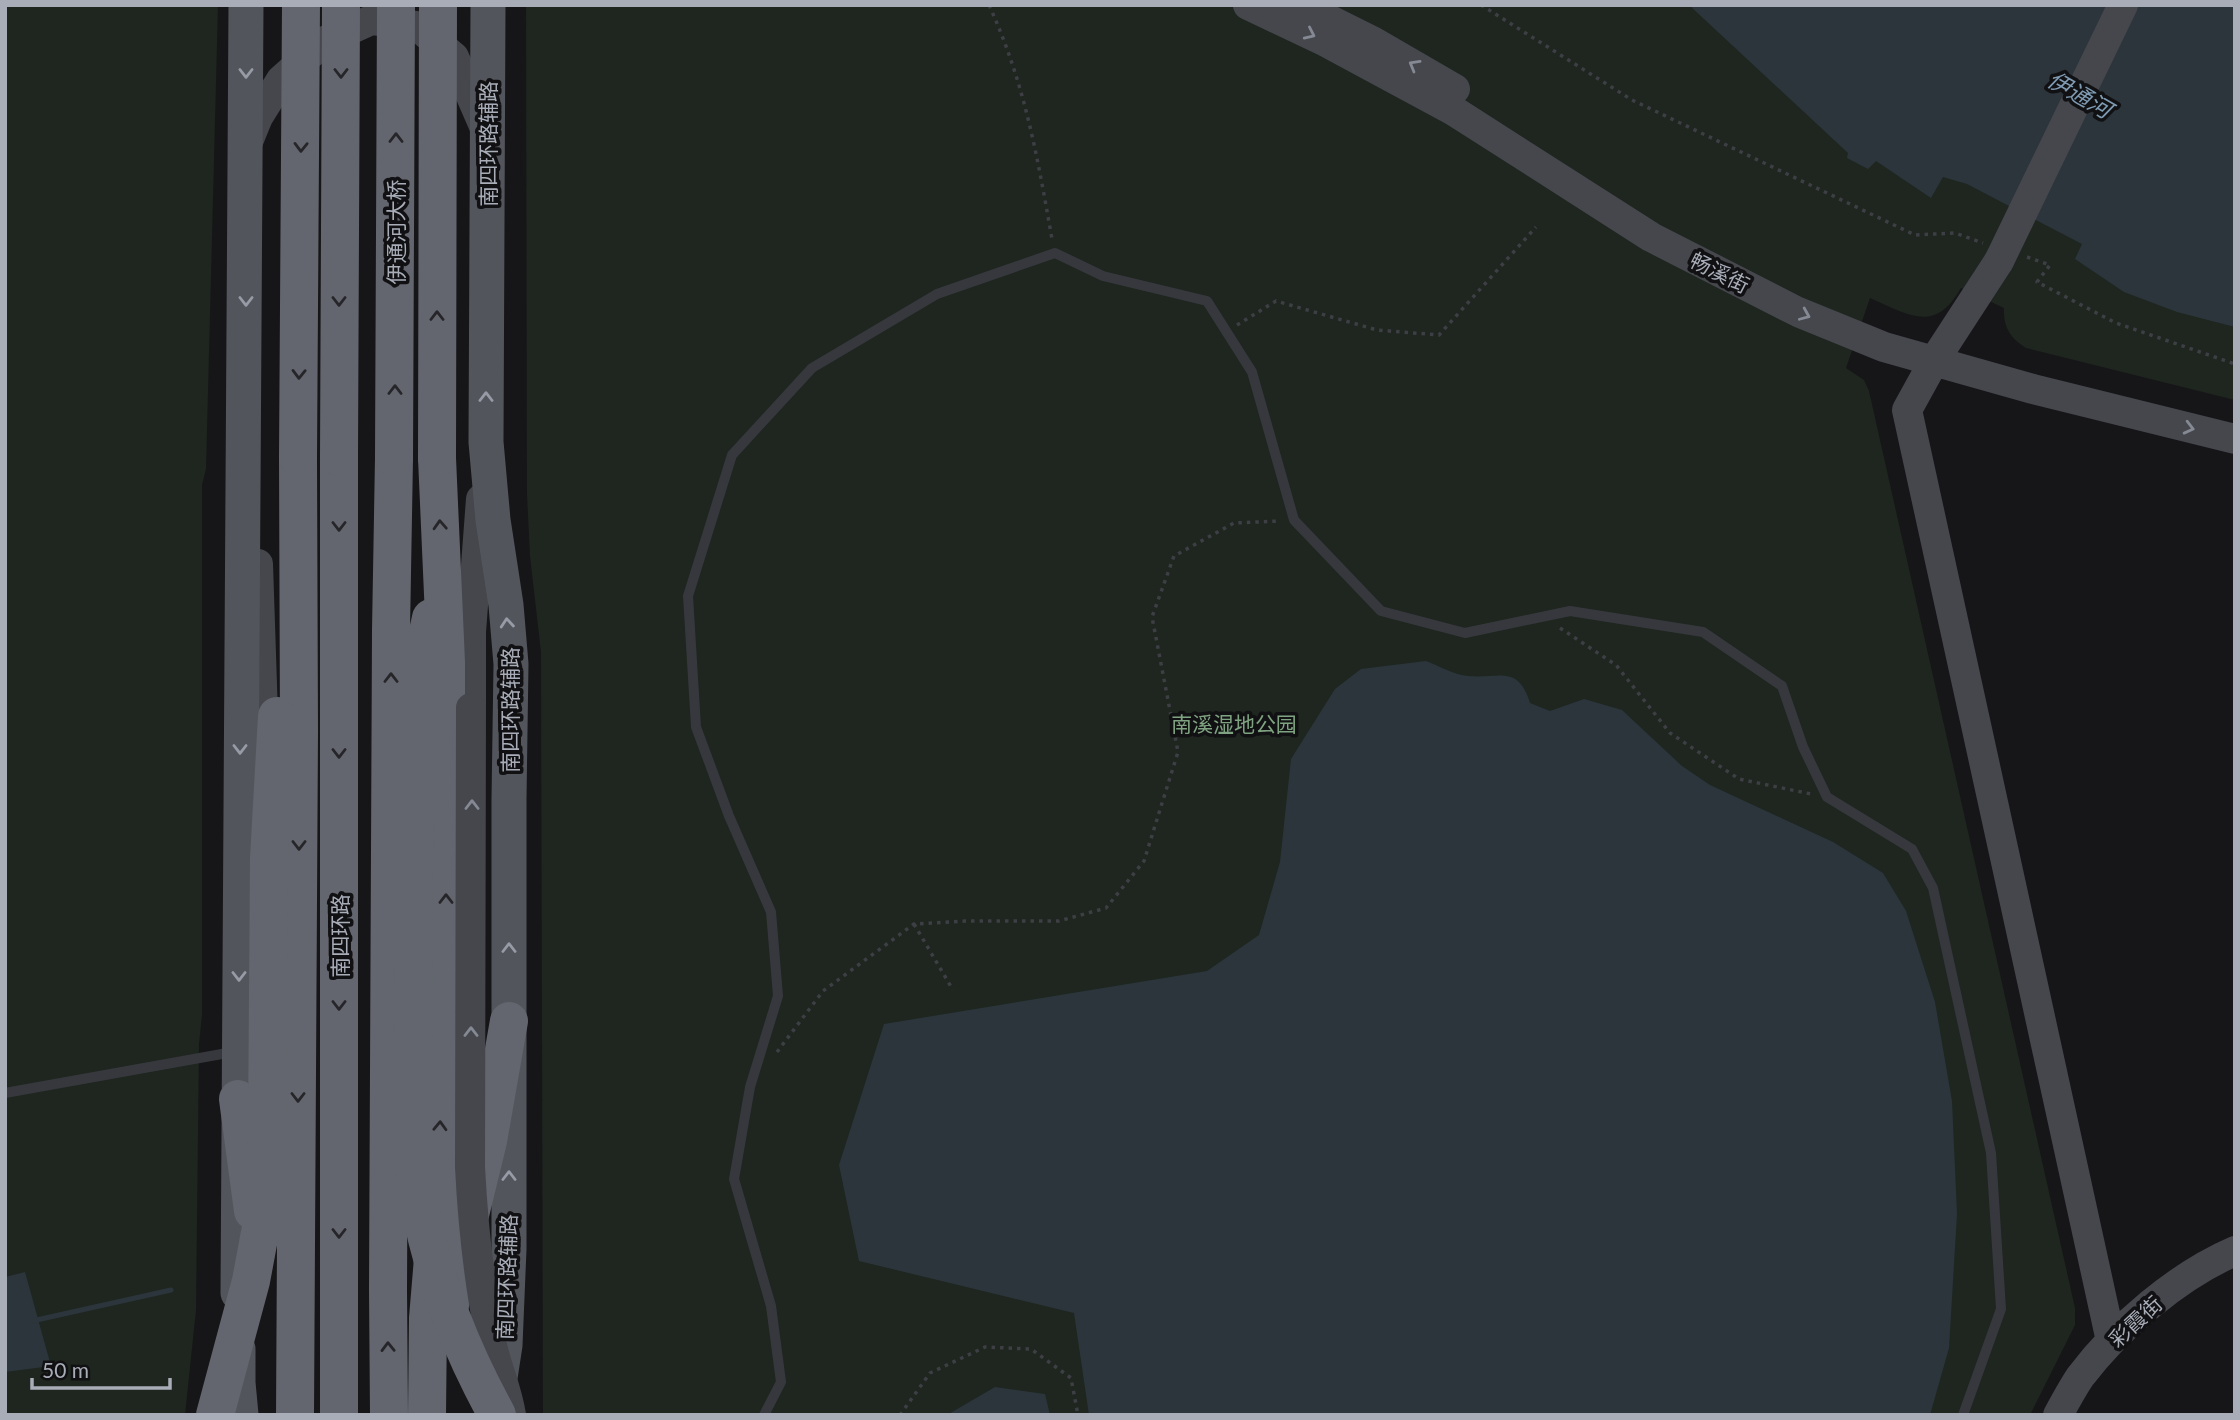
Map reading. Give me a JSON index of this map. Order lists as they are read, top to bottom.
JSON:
{
  "streets": {
    "highway": ["伊通河大桥", "南四环路"],
    "main road": ["南四环路辅路"],
    "street": ["畅溪街", "彩霞街"]
  },
  "water": ["伊通河"],
  "parks": ["南溪湿地公园"],
  "scale_bar": "50 m"
}
